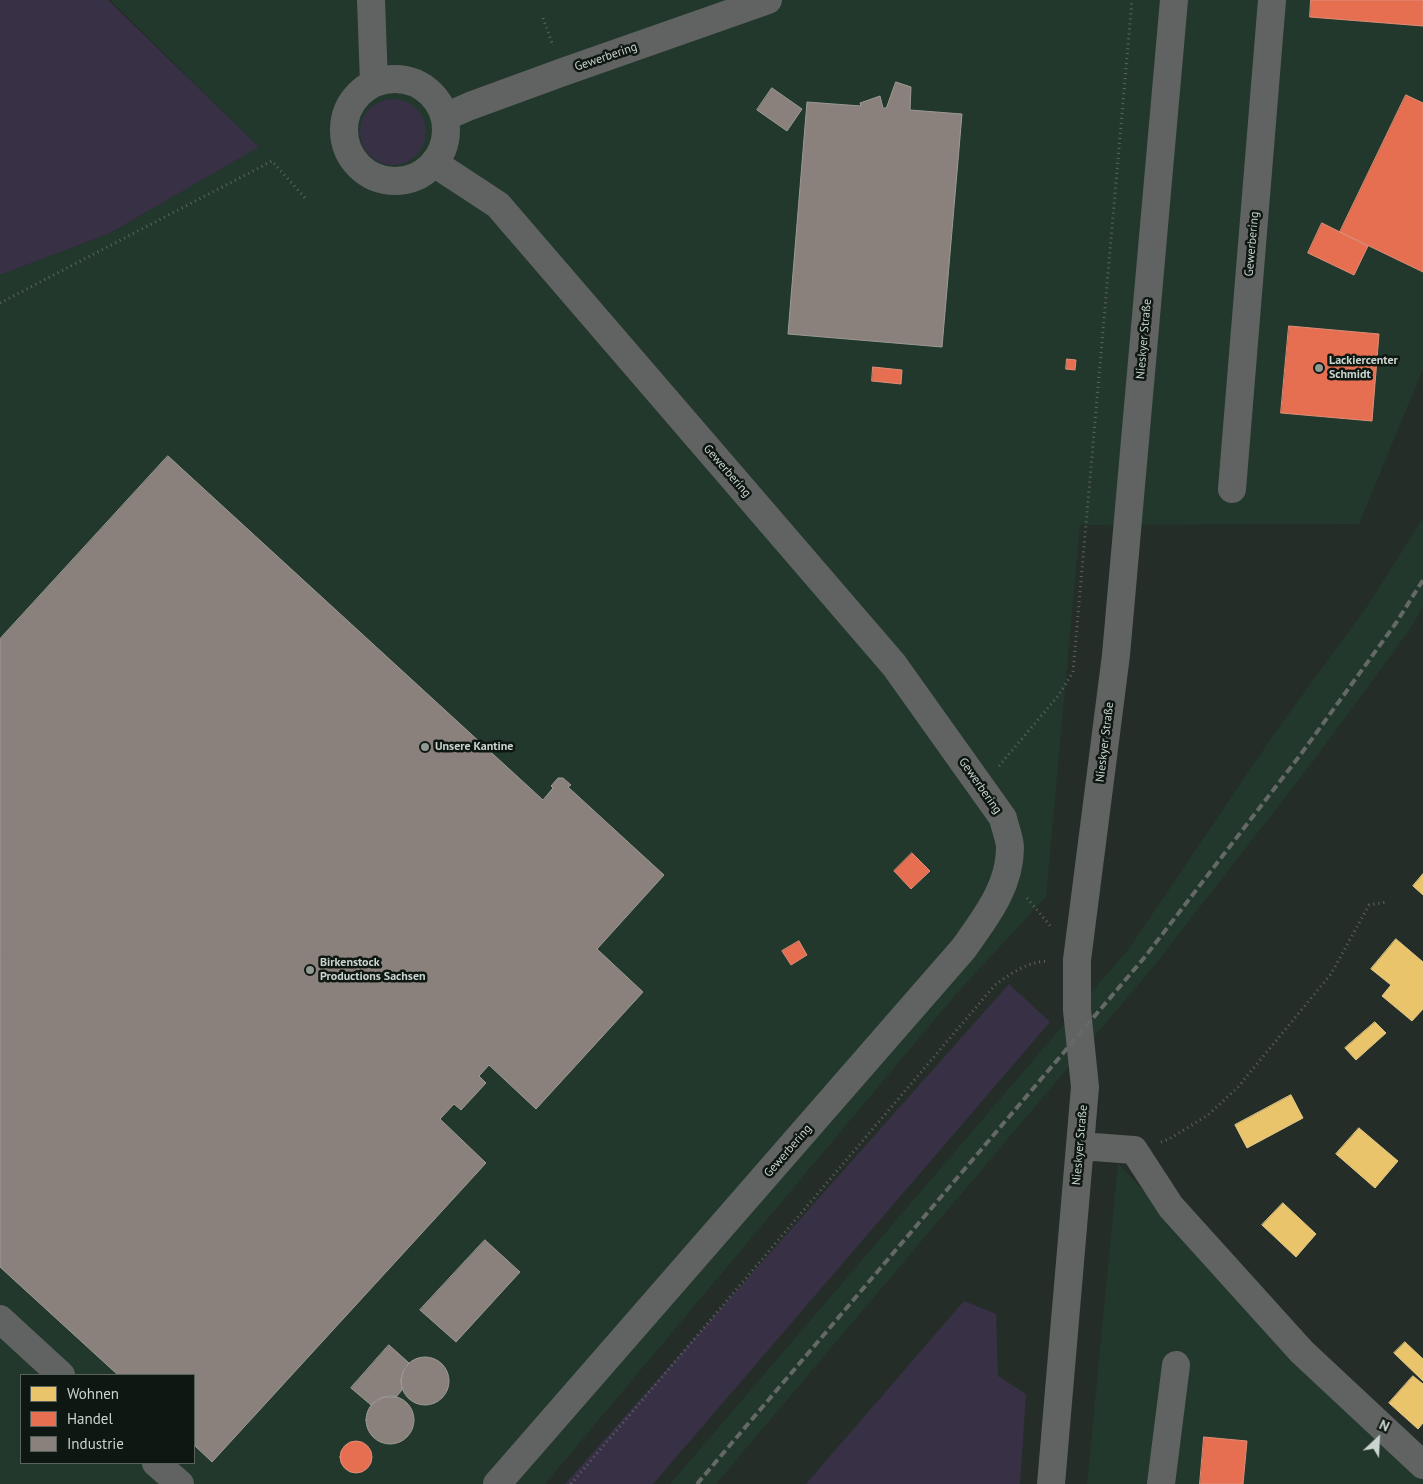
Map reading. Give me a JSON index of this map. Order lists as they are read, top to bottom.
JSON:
{
  "streets": {
    "street": ["Gewerbering", "Nieskyer Straße"]
  },
  "places": ["Lackiercenter Schmidt", "Unsere Kantine", "Birkenstock Productions Sachsen"],
  "legend": ["Wohnen", "Handel", "Industrie"],
  "north": "top right"
}
